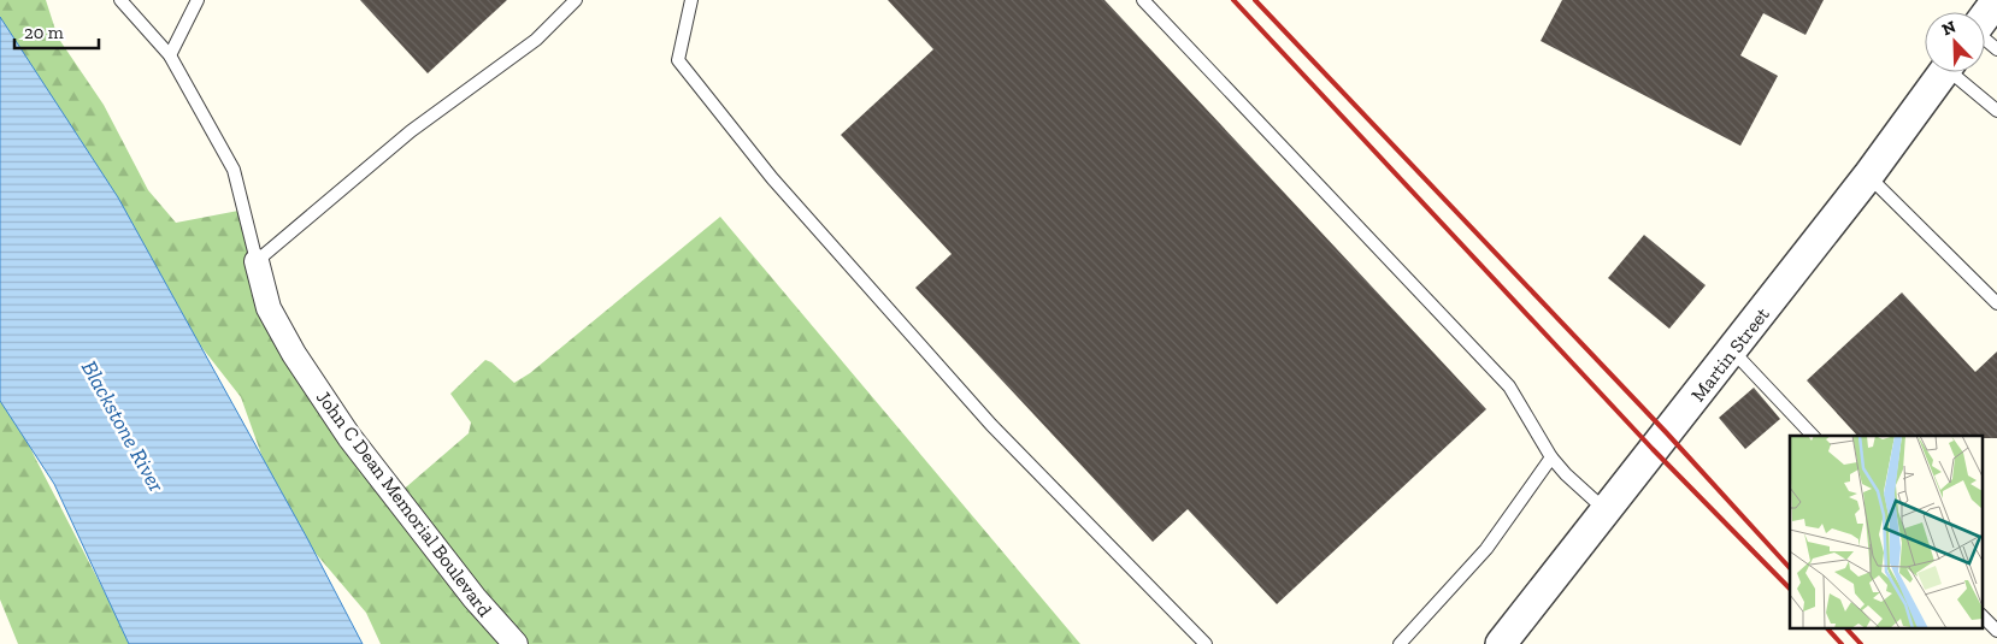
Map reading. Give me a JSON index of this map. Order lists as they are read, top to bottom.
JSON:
{
  "streets": {
    "street": ["Martin Street", "John C Dean Memorial Boulevard"]
  },
  "water": ["Blackstone River"],
  "scale_bar": "20 m",
  "north": "top left"
}
